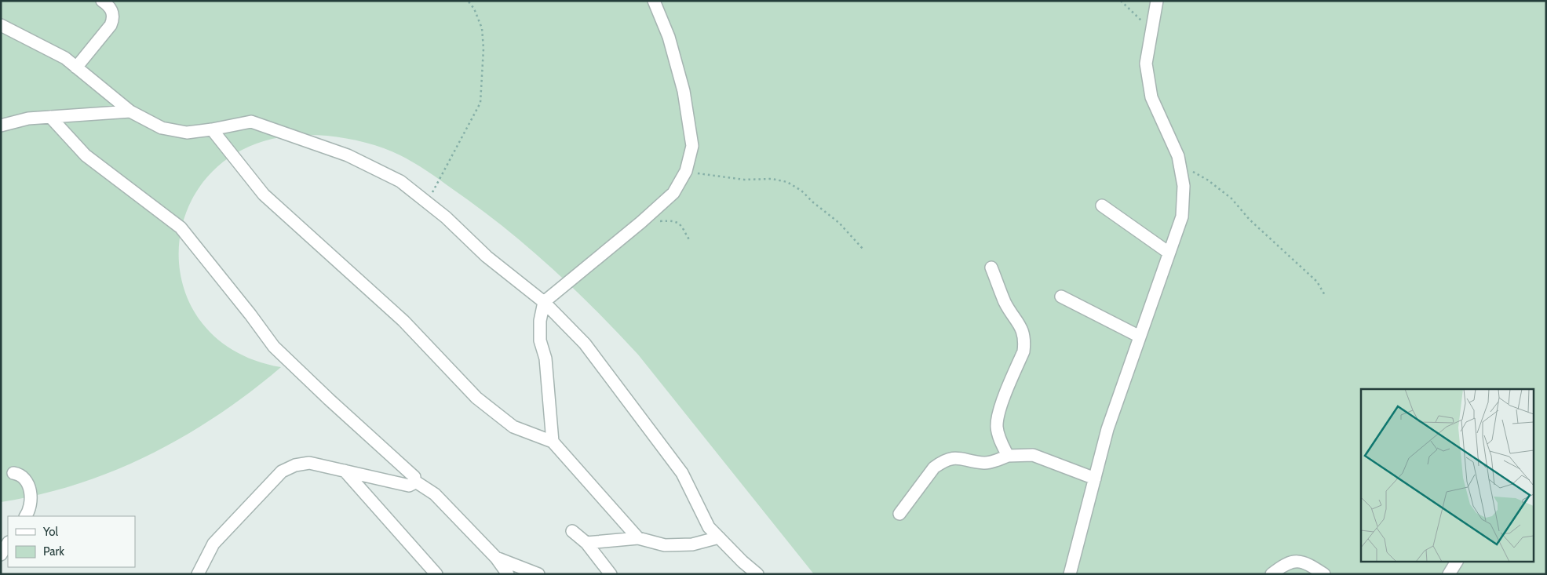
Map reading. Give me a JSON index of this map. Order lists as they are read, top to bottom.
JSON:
{
  "legend": ["Yol", "Park"]
}
